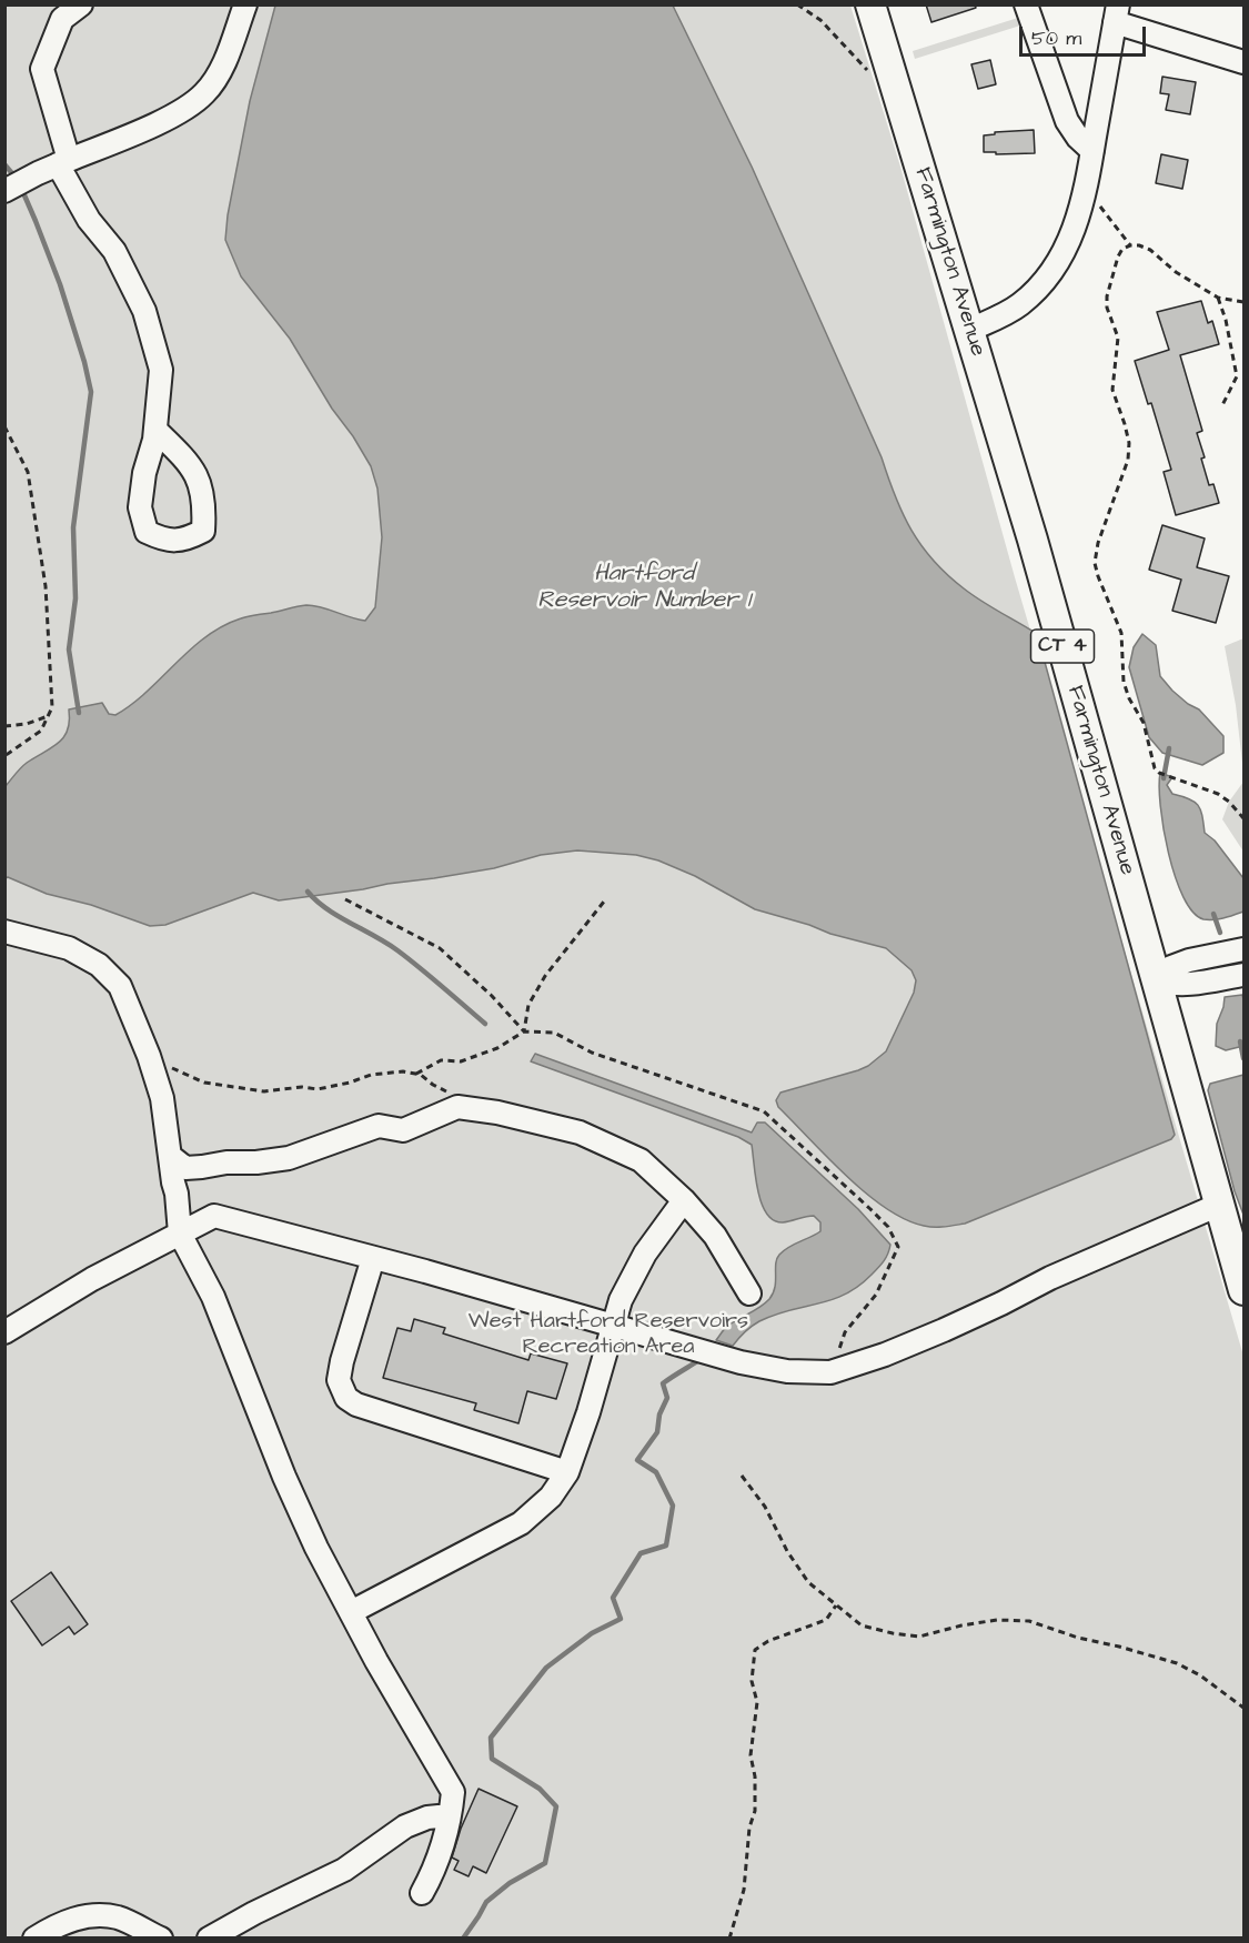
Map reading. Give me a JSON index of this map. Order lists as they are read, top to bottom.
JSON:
{
  "streets": {
    "main road": ["Farmington Avenue", "CT 4"]
  },
  "water": ["Hartford Reservoir Number 1"],
  "parks": ["West Hartford Reservoirs Recreation Area"],
  "scale_bar": "50 m"
}
